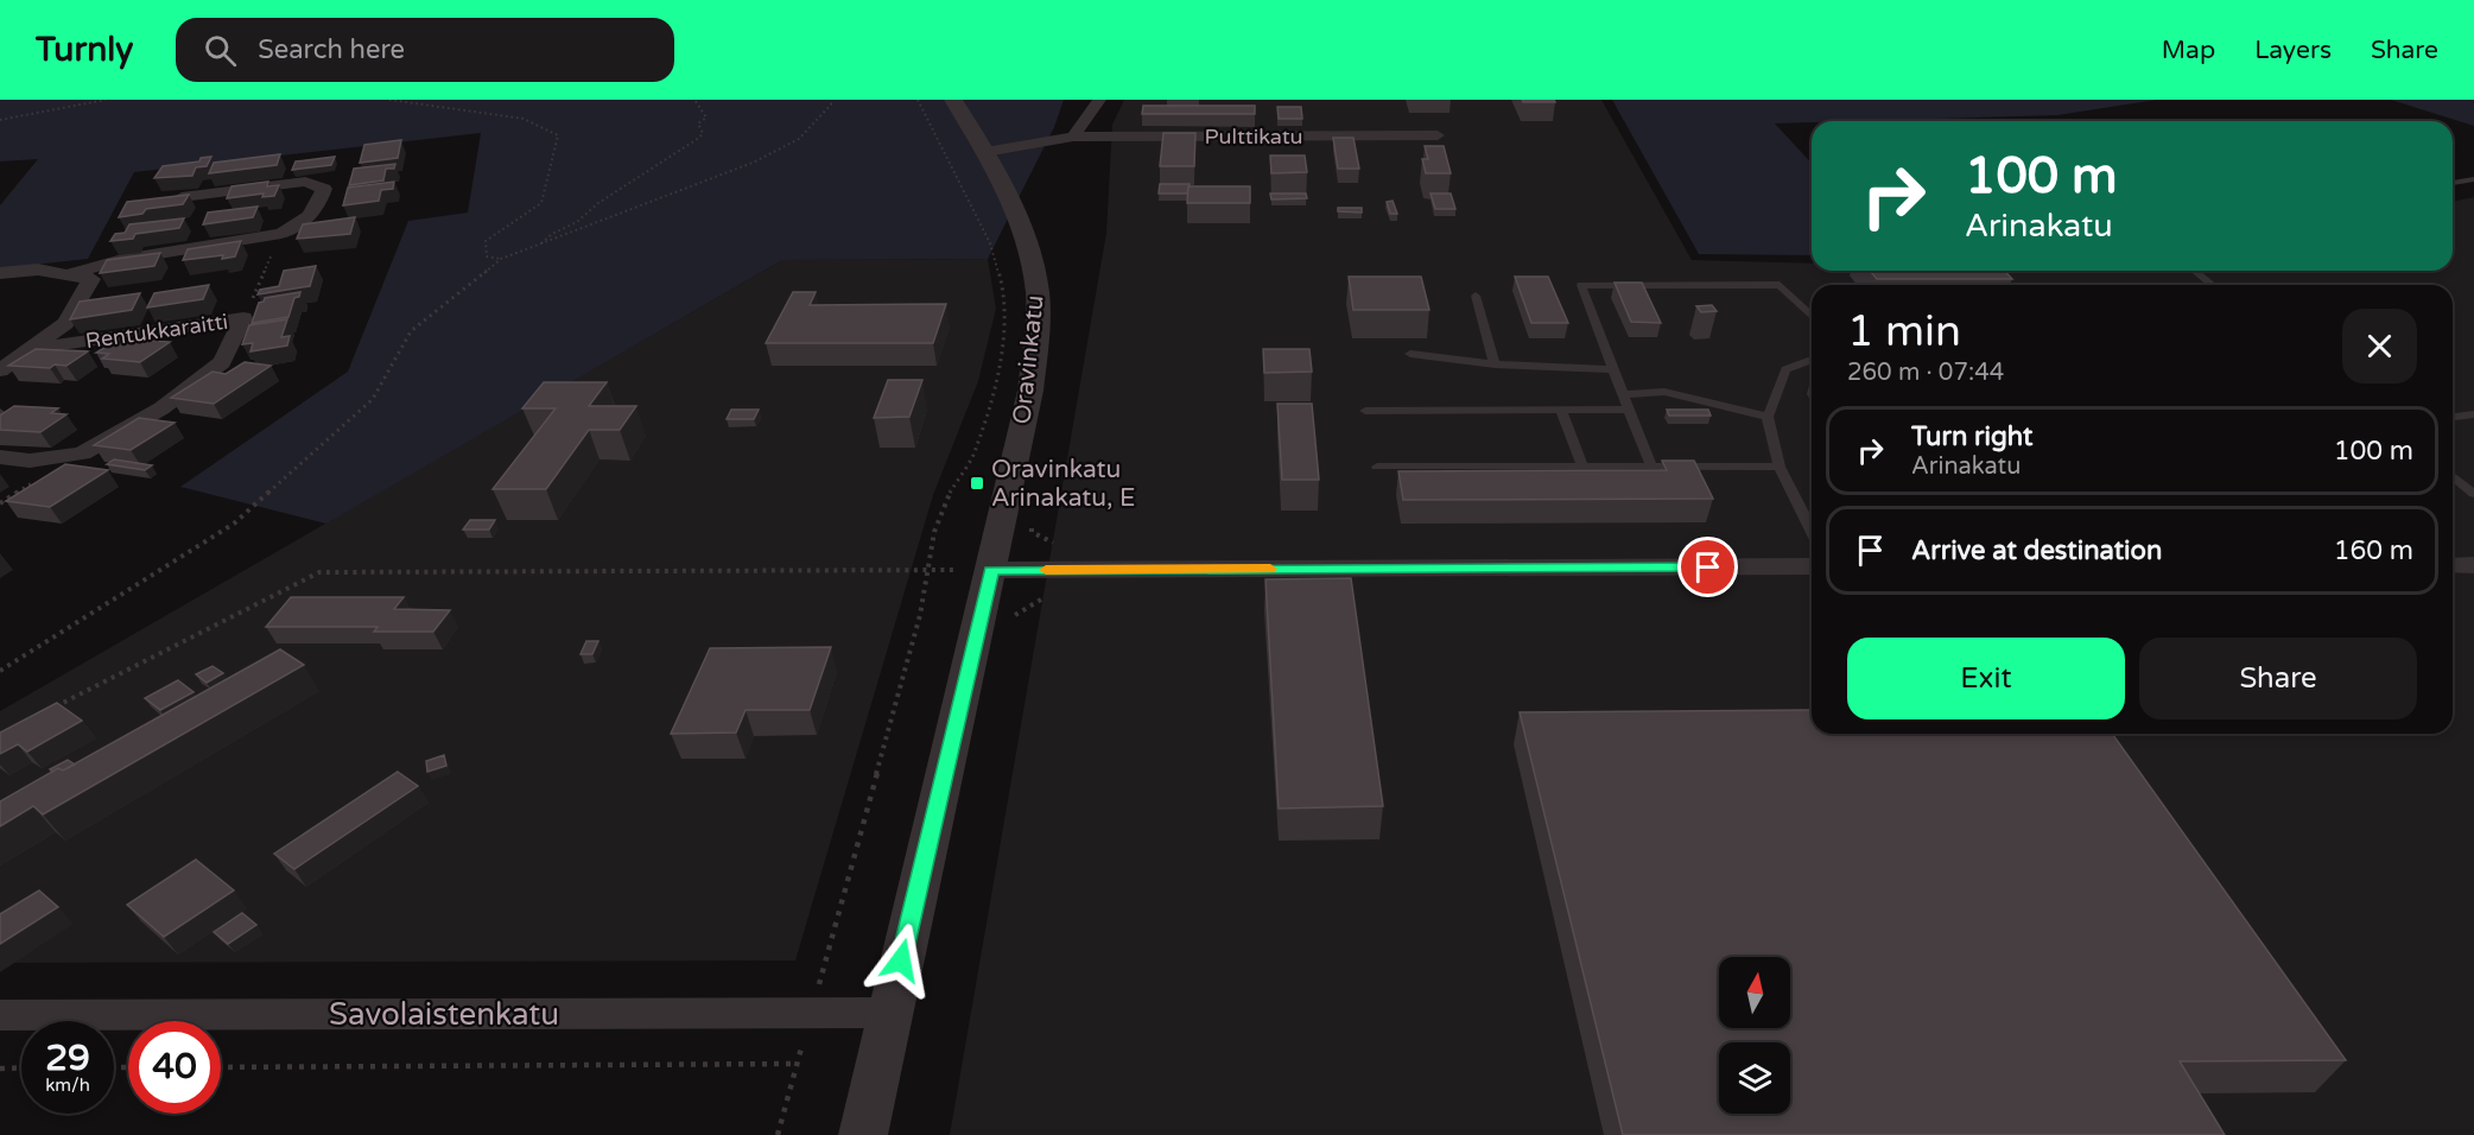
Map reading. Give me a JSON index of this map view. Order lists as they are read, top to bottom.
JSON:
{
  "streets": {
    "street": [
      "Pulttikatu",
      "Rentukkaraitti",
      "Oravinkatu",
      "Savolaistenkatu"
    ]
  },
  "crossings": [
    ["Pulttikatu", "Oravinkatu"],
    ["Oravinkatu", "Savolaistenkatu"]
  ],
  "places": {
    "transit": ["Oravinkatu Arinakatu, E"]
  },
  "north": "top",
  "page": {
    "header": "Turnly",
    "search": "Search here",
    "nav": ["Map", "Layers", "Share"],
    "turn": ["100 m", "Arinakatu"],
    "heading": ["1 min", "260 m · 07:44"],
    "list": [
      {
        "name": "Turn right",
        "note": "Arinakatu",
        "value": "100 m"
      },
      {
        "name": "Arrive at destination",
        "value": "160 m"
      }
    ],
    "buttons": ["Exit", "Share"],
    "speed": "29 km/h",
    "limit": "40"
  }
}
